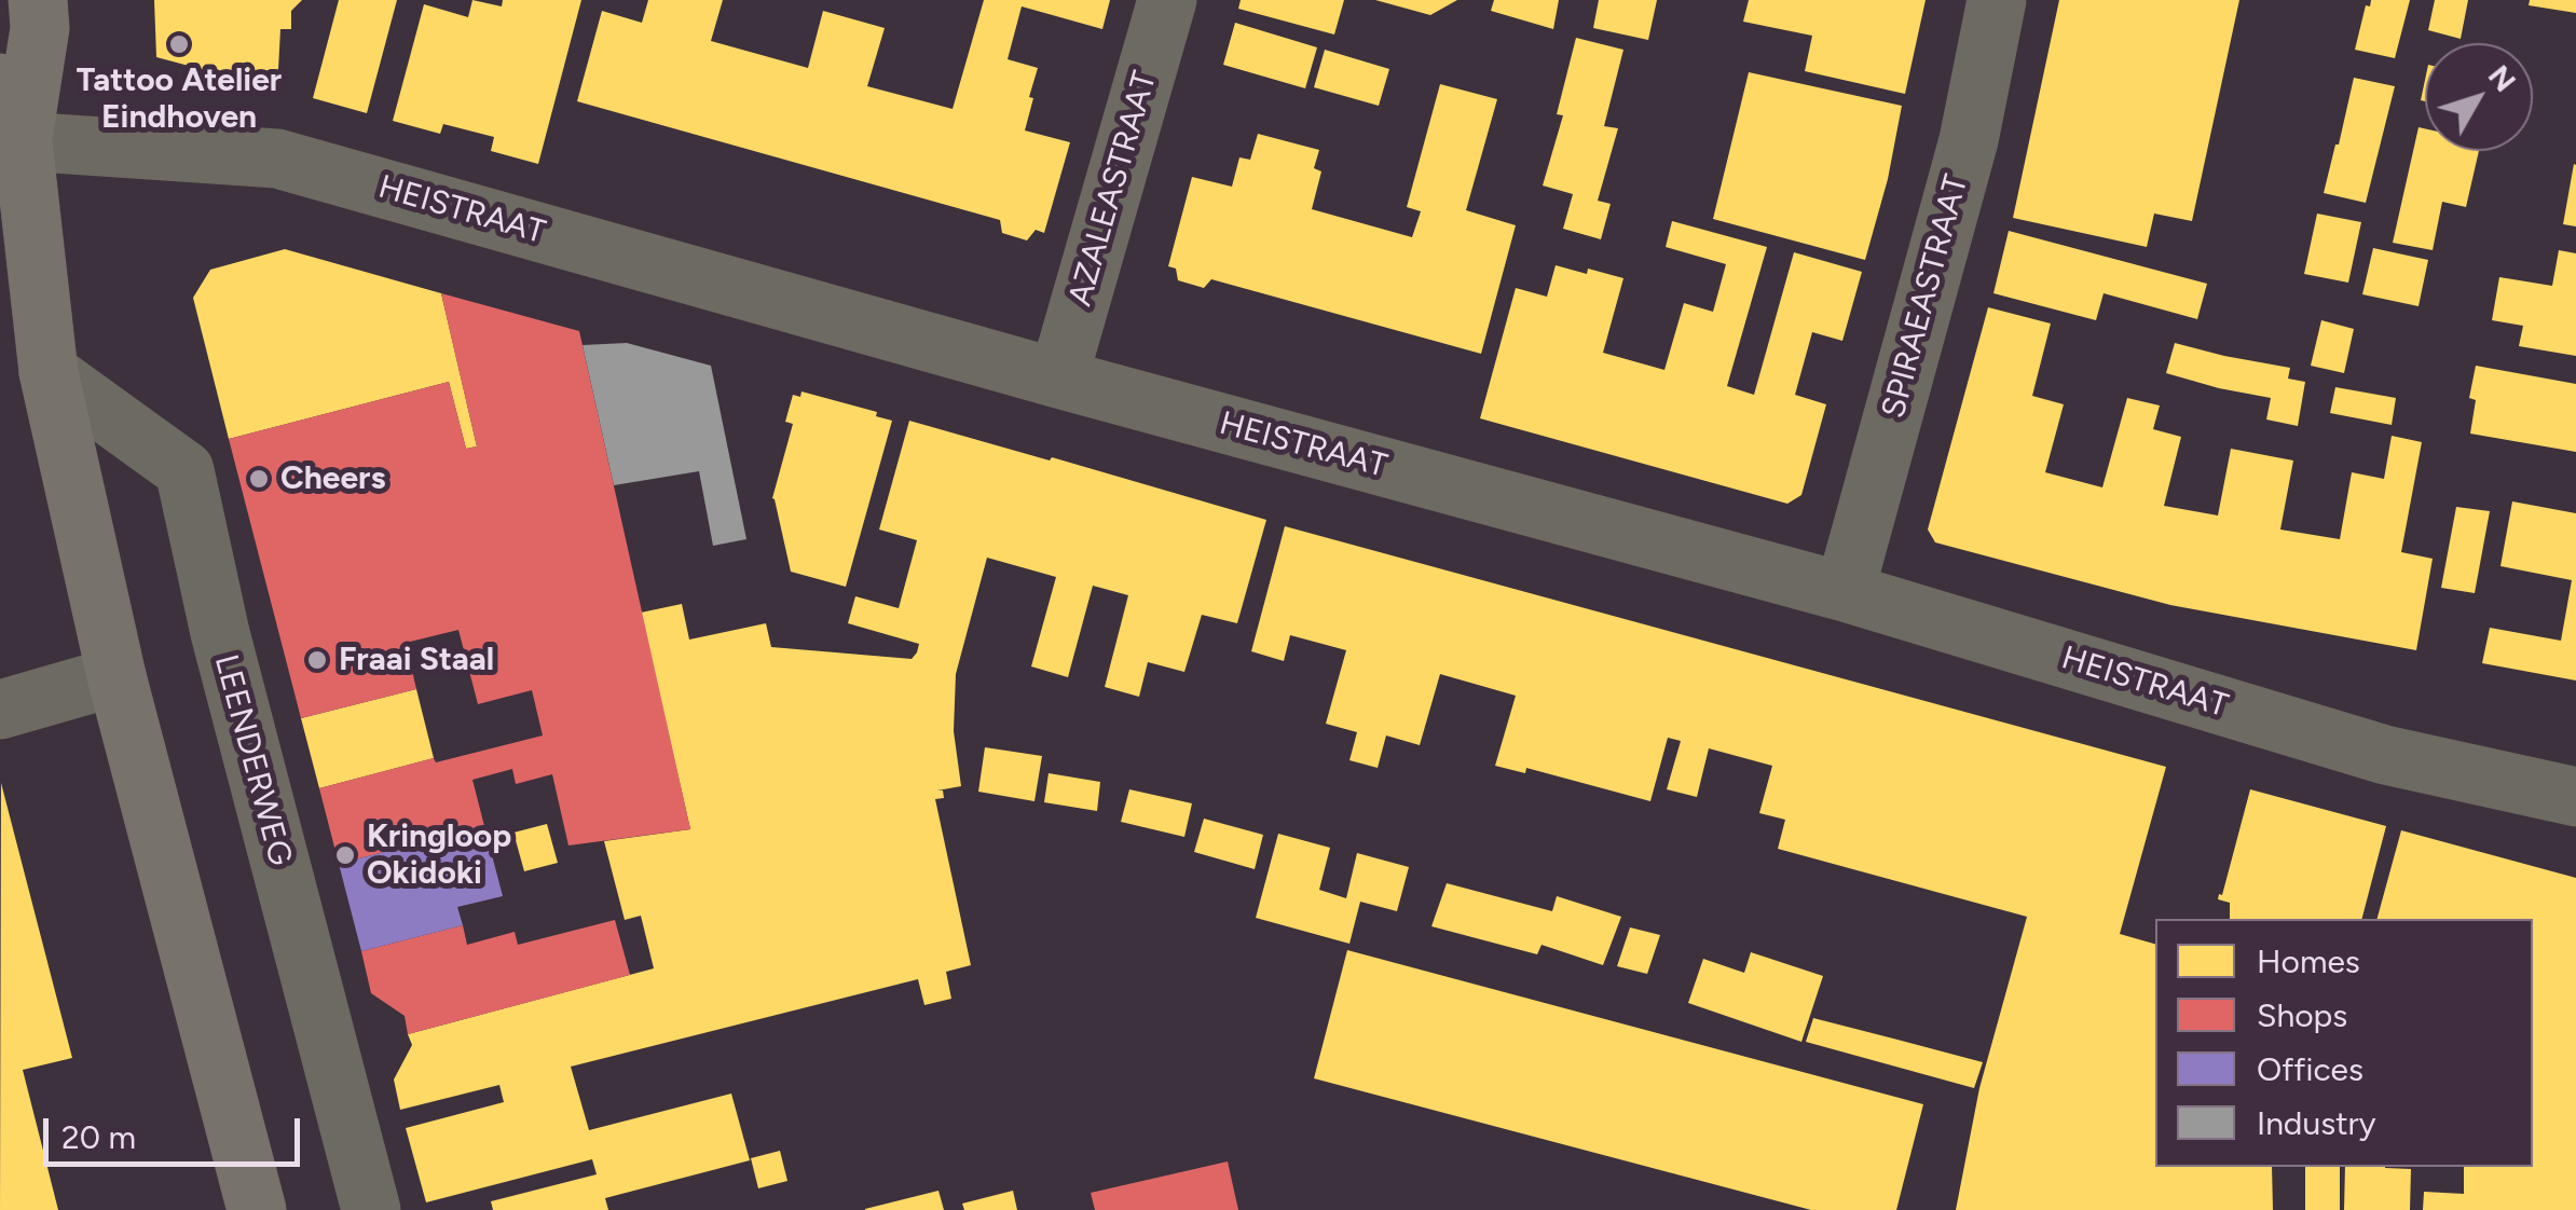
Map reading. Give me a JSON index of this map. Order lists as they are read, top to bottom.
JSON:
{
  "streets": {
    "street": [
      "AZALEASTRAAT",
      "HEISTRAAT",
      "SPIRAEASTRAAT",
      "LEENDERWEG"
    ]
  },
  "crossings": [
    ["AZALEASTRAAT", "HEISTRAAT"],
    ["HEISTRAAT", "SPIRAEASTRAAT"]
  ],
  "places": [
    "Tattoo Atelier Eindhoven",
    "Cheers",
    "Fraai Staal",
    "Kringloop Okidoki"
  ],
  "legend": [
    "Homes",
    "Shops",
    "Offices",
    "Industry"
  ],
  "scale_bar": "20 m",
  "north": "top right"
}
